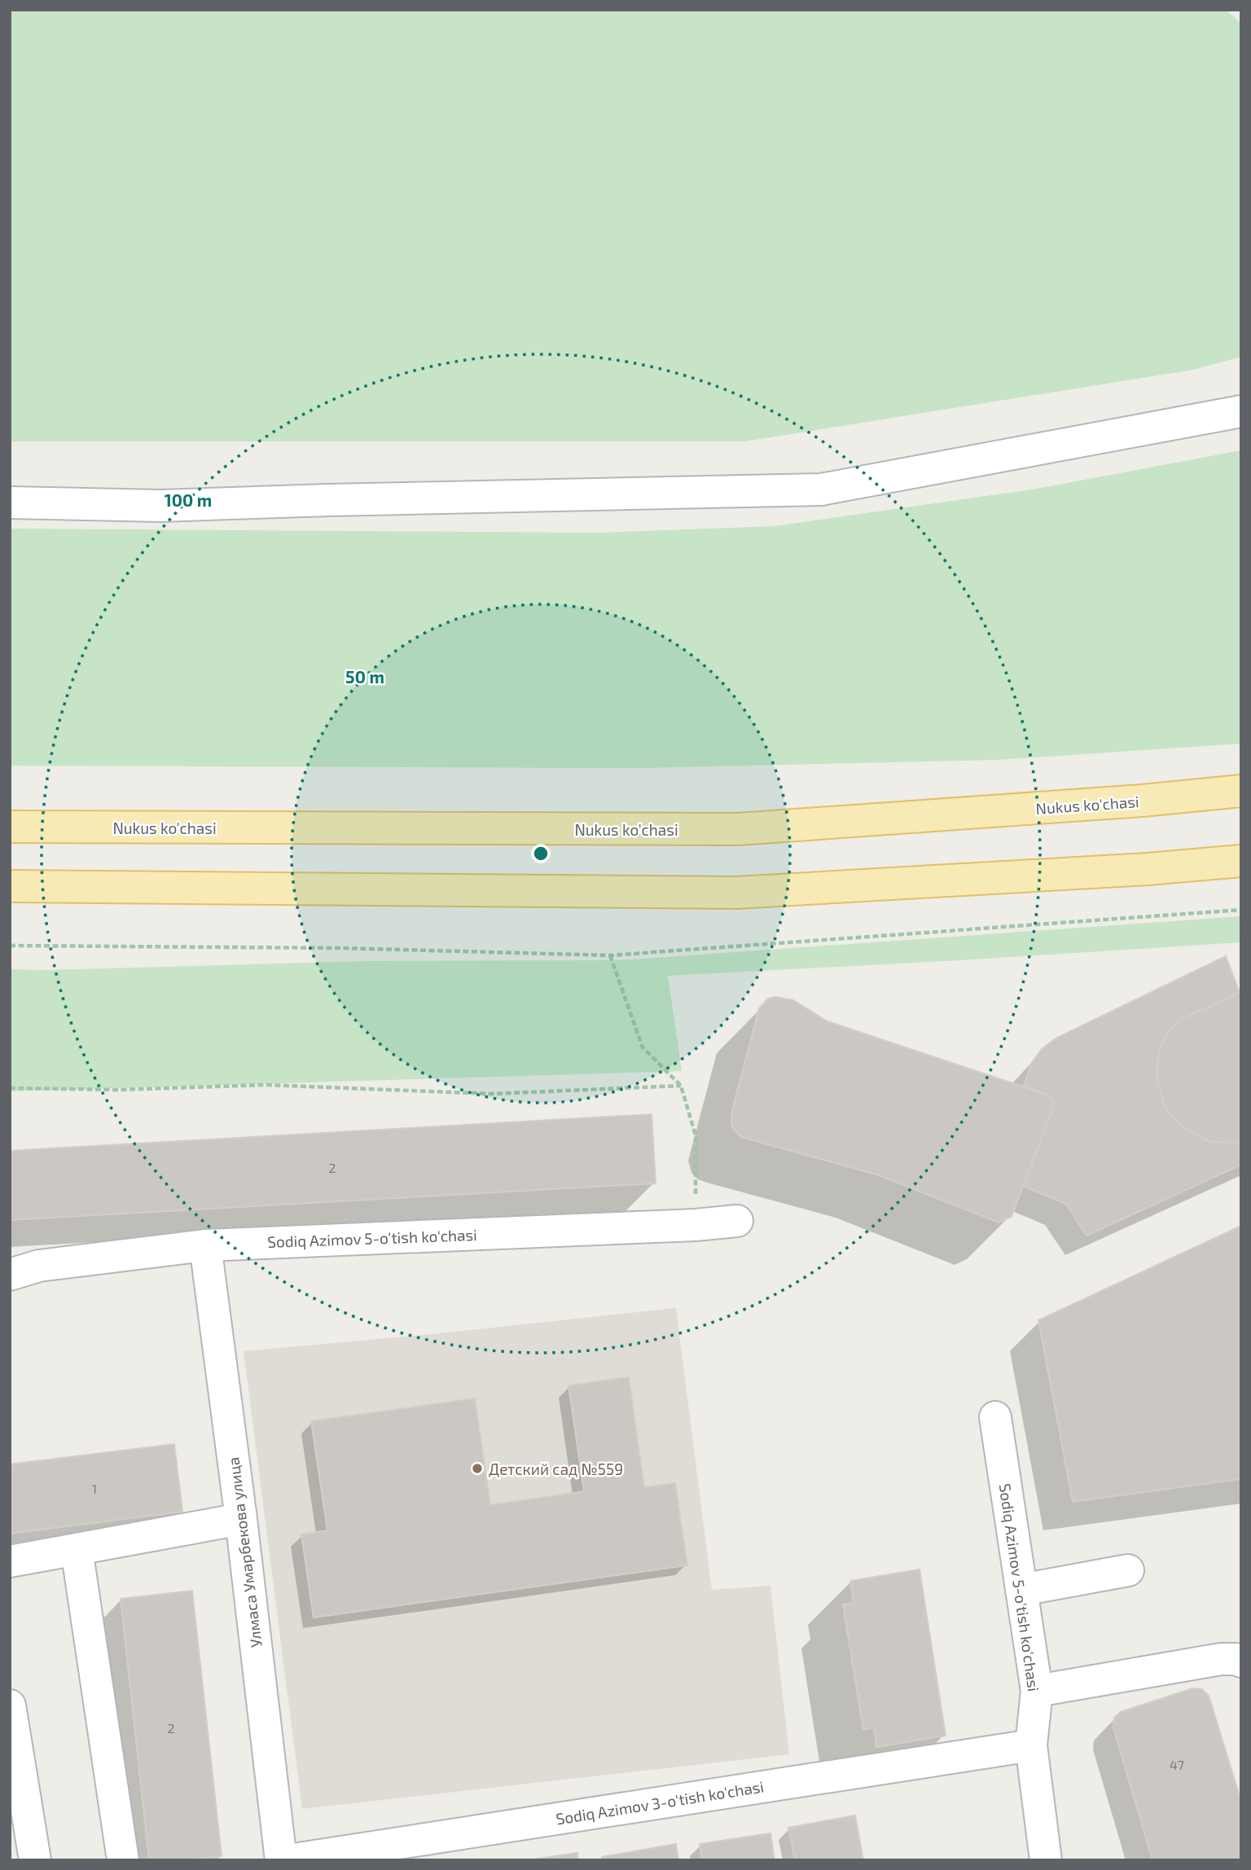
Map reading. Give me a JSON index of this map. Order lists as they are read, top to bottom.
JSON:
{
  "streets": {
    "main road": ["Nukus ko'chasi"],
    "street": ["Sodiq Azimov 5-o'tish ko'chasi", "Улмаса Умарбекова улица", "Sodiq Azimov 3-o'tish ko'chasi"]
  },
  "crossings": [
    ["Sodiq Azimov 5-o'tish ko'chasi", "Улмаса Умарбекова улица"],
    ["Sodiq Azimov 5-o'tish ko'chasi", "Sodiq Azimov 3-o'tish ko'chasi"]
  ],
  "places": ["Детский сад №559"],
  "house_numbers": [
    "2",
    "1",
    "2",
    "47"
  ],
  "rings": ["100 m", "50 m"]
}
